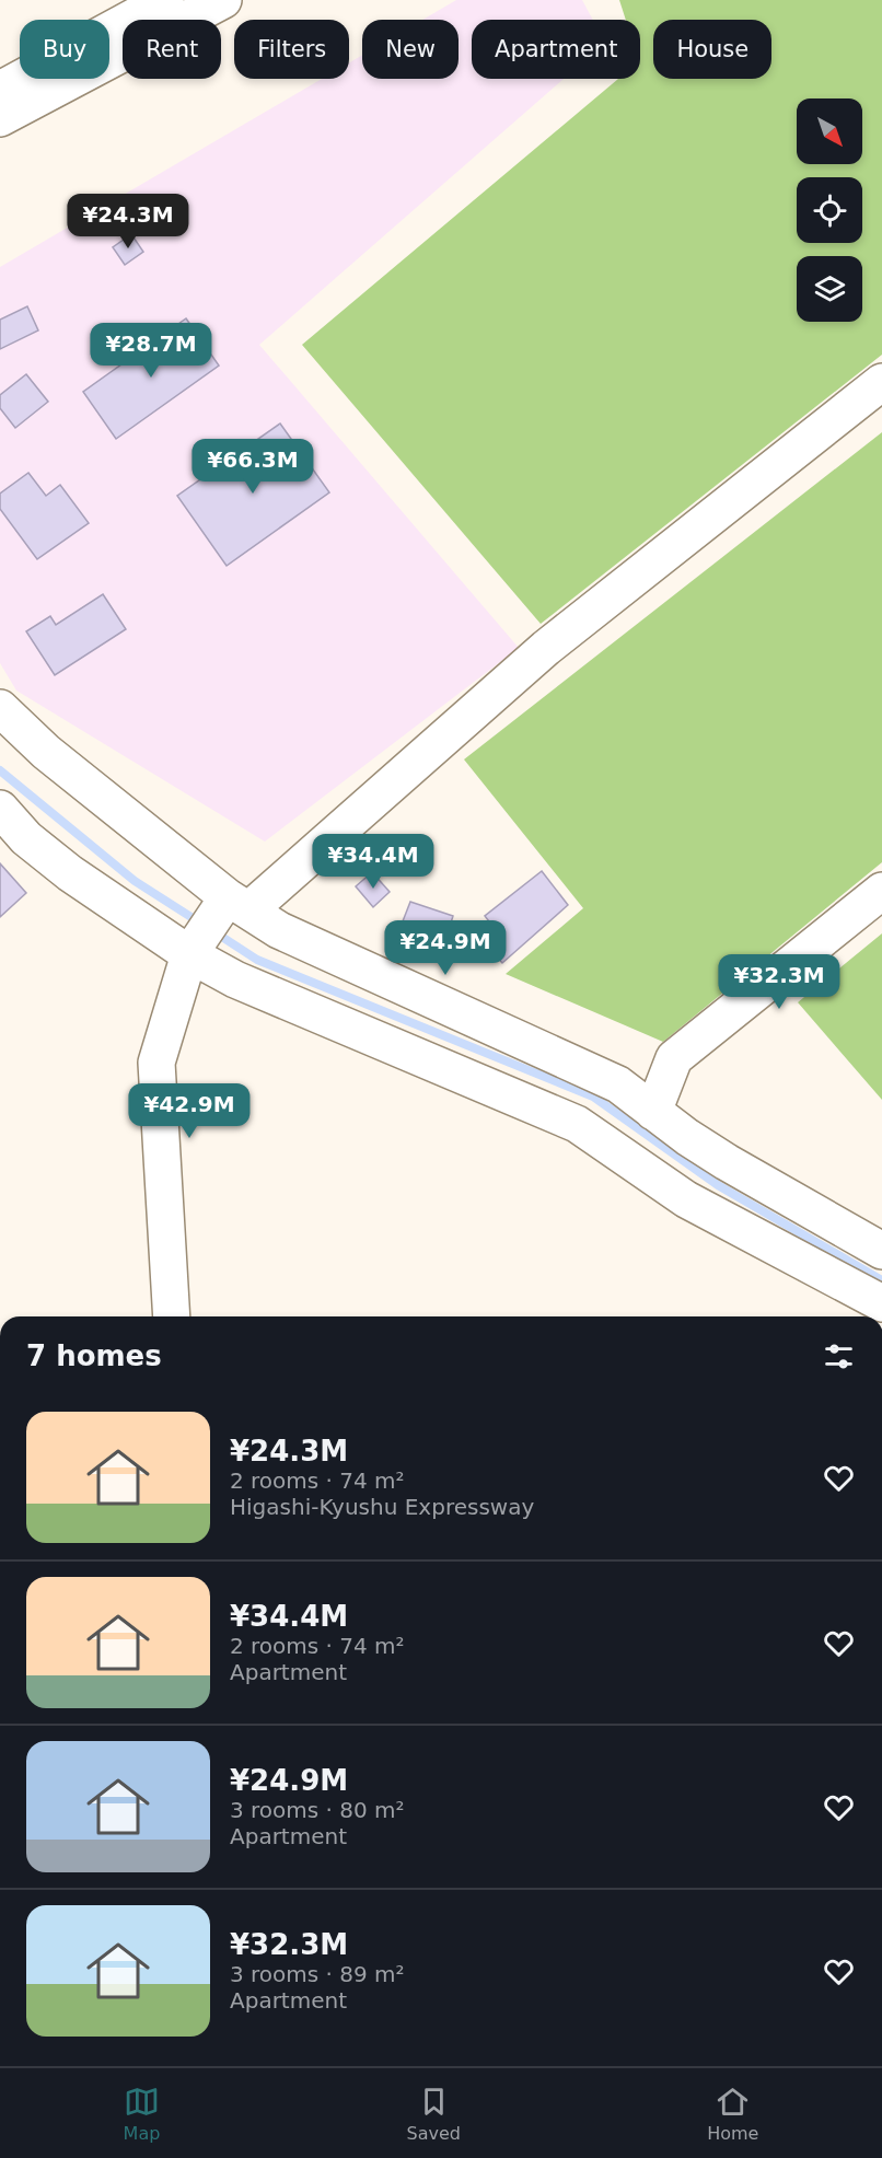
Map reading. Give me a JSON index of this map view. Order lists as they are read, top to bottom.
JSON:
{
  "north": "bottom right",
  "page": {
    "chip": [
      "Buy",
      "Rent",
      "Filters",
      "New",
      "Apartment",
      "House"
    ],
    "price": [
      "¥24.3M",
      "¥28.7M",
      "¥66.3M",
      "¥34.4M",
      "¥24.9M",
      "¥32.3M",
      "¥42.9M"
    ],
    "heading": "7 homes",
    "list": [
      {
        "name": "¥24.3M",
        "note": "2 rooms · 74 m² · Higashi-Kyushu Expressway"
      },
      {
        "name": "¥34.4M",
        "note": "2 rooms · 74 m² · Apartment"
      },
      {
        "name": "¥24.9M",
        "note": "3 rooms · 80 m² · Apartment"
      },
      {
        "name": "¥32.3M",
        "note": "3 rooms · 89 m² · Apartment"
      }
    ],
    "tabs": ["Map", "Saved", "Home"]
  }
}
